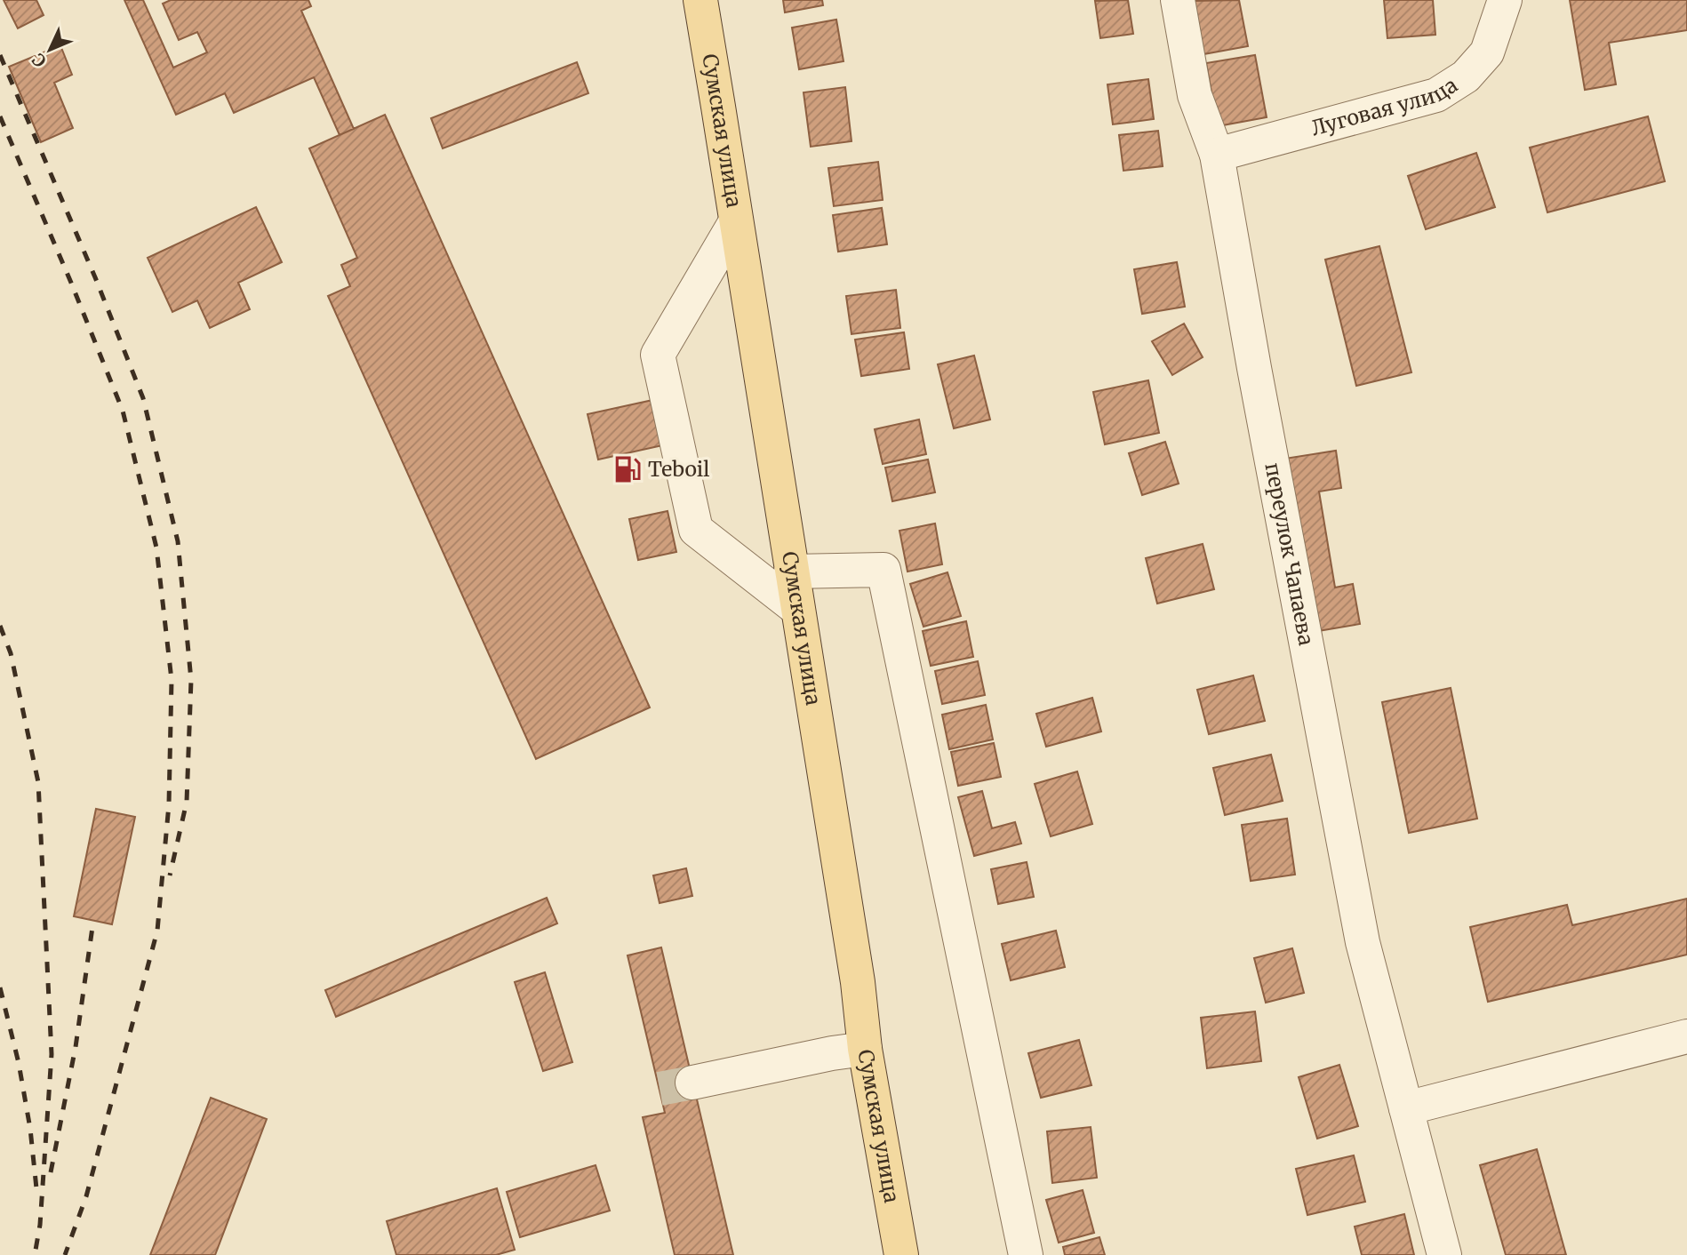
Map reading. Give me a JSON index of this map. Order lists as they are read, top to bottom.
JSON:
{
  "streets": {
    "main road": ["Сумская улица"],
    "street": ["Луговая улица", "переулок Чапаева"]
  },
  "crossings": [
    ["Луговая улица", "переулок Чапаева"]
  ],
  "places": {
    "fuel station": ["Teboil"]
  },
  "north": "bottom left"
}
